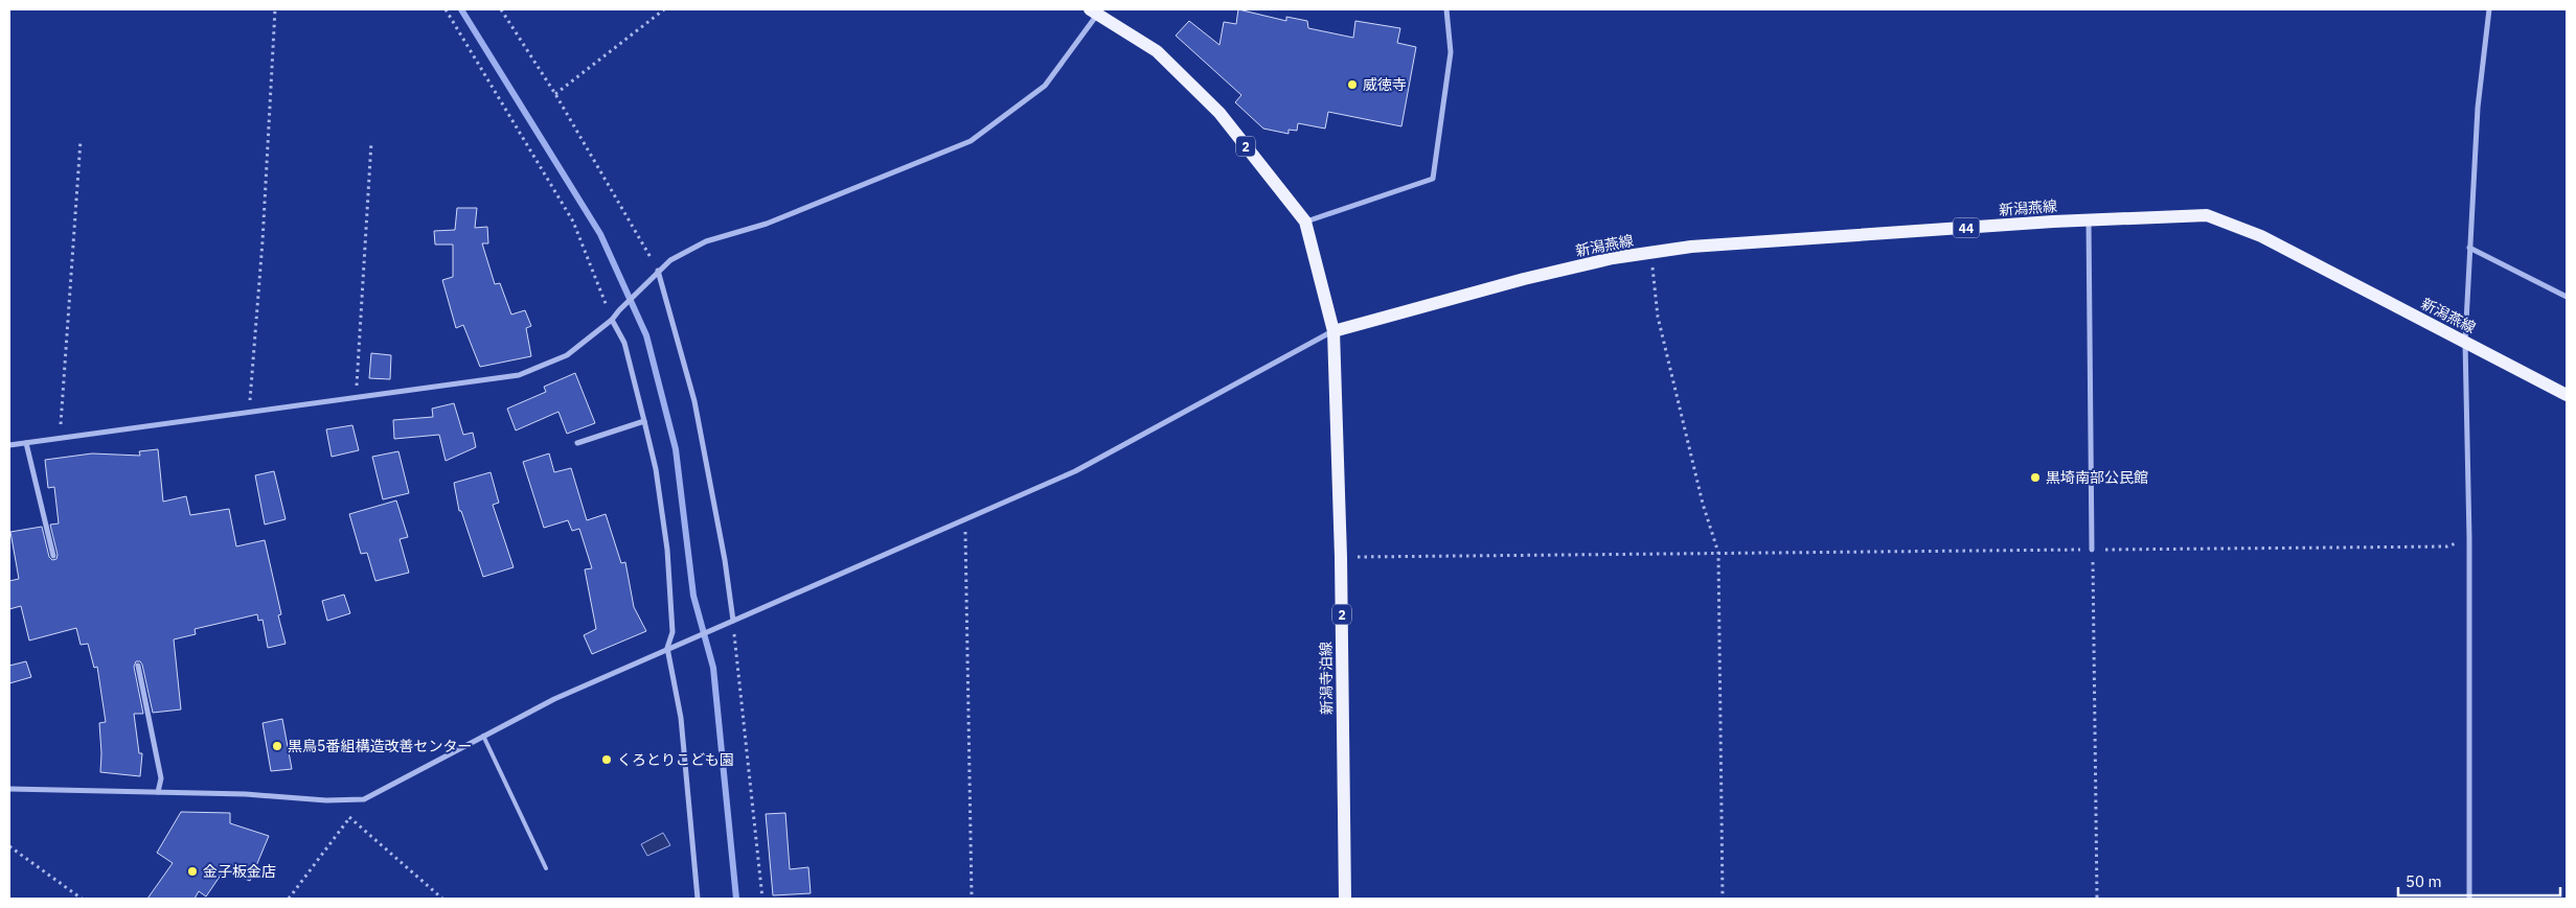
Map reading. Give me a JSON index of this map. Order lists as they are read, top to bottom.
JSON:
{
  "streets": {
    "main road": [
      "2",
      "新潟燕線",
      "44",
      "新潟寺泊線"
    ]
  },
  "crossings": [
    ["2", "新潟燕線"],
    ["2", "新潟寺泊線"],
    ["新潟燕線", "新潟寺泊線"]
  ],
  "places": [
    "威徳寺",
    "黒埼南部公民館",
    "黒鳥5番組構造改善センター",
    "くろとりこども園",
    "金子板金店"
  ],
  "scale_bar": "50 m"
}
